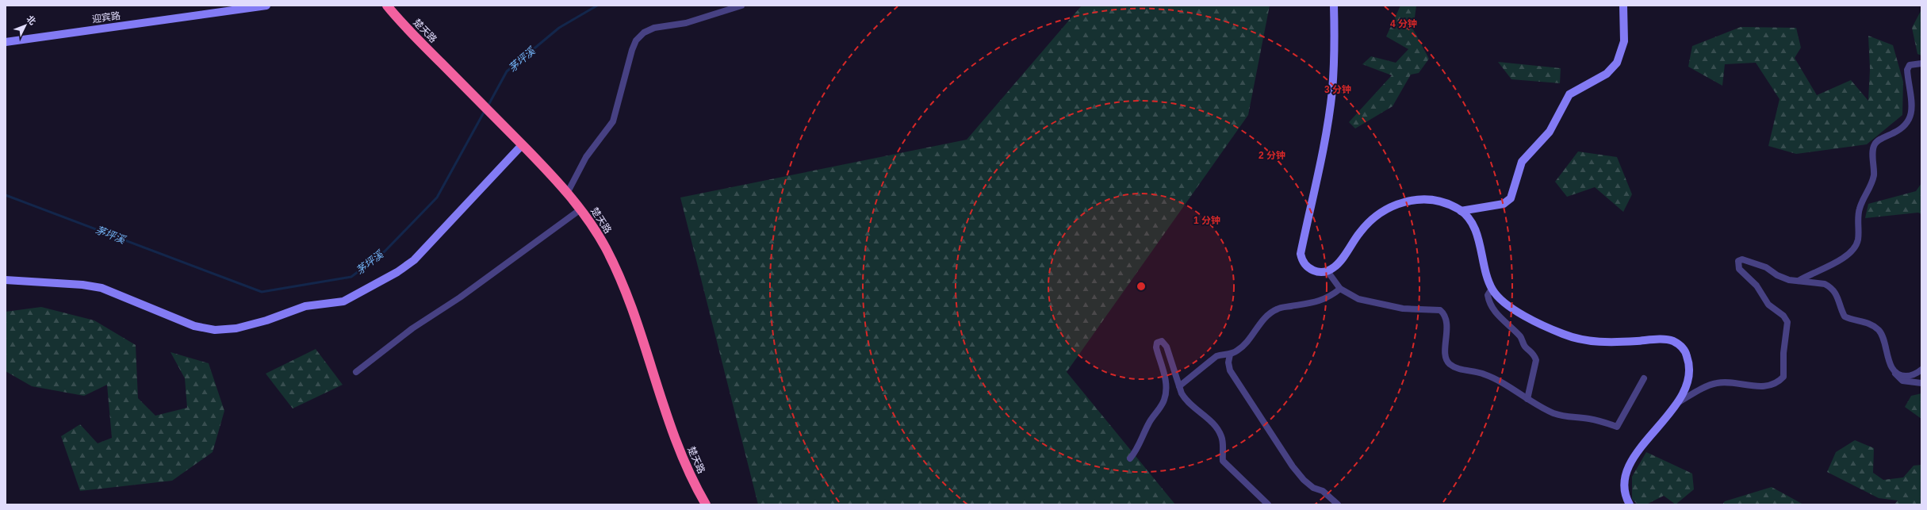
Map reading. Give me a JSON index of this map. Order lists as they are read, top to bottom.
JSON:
{
  "streets": {
    "highway": ["楚天路"],
    "street": ["迎宾路"]
  },
  "water": ["茅坪溪"],
  "north": "top right",
  "rings": [
    "4 分钟",
    "3 分钟",
    "2 分钟",
    "1 分钟"
  ]
}
